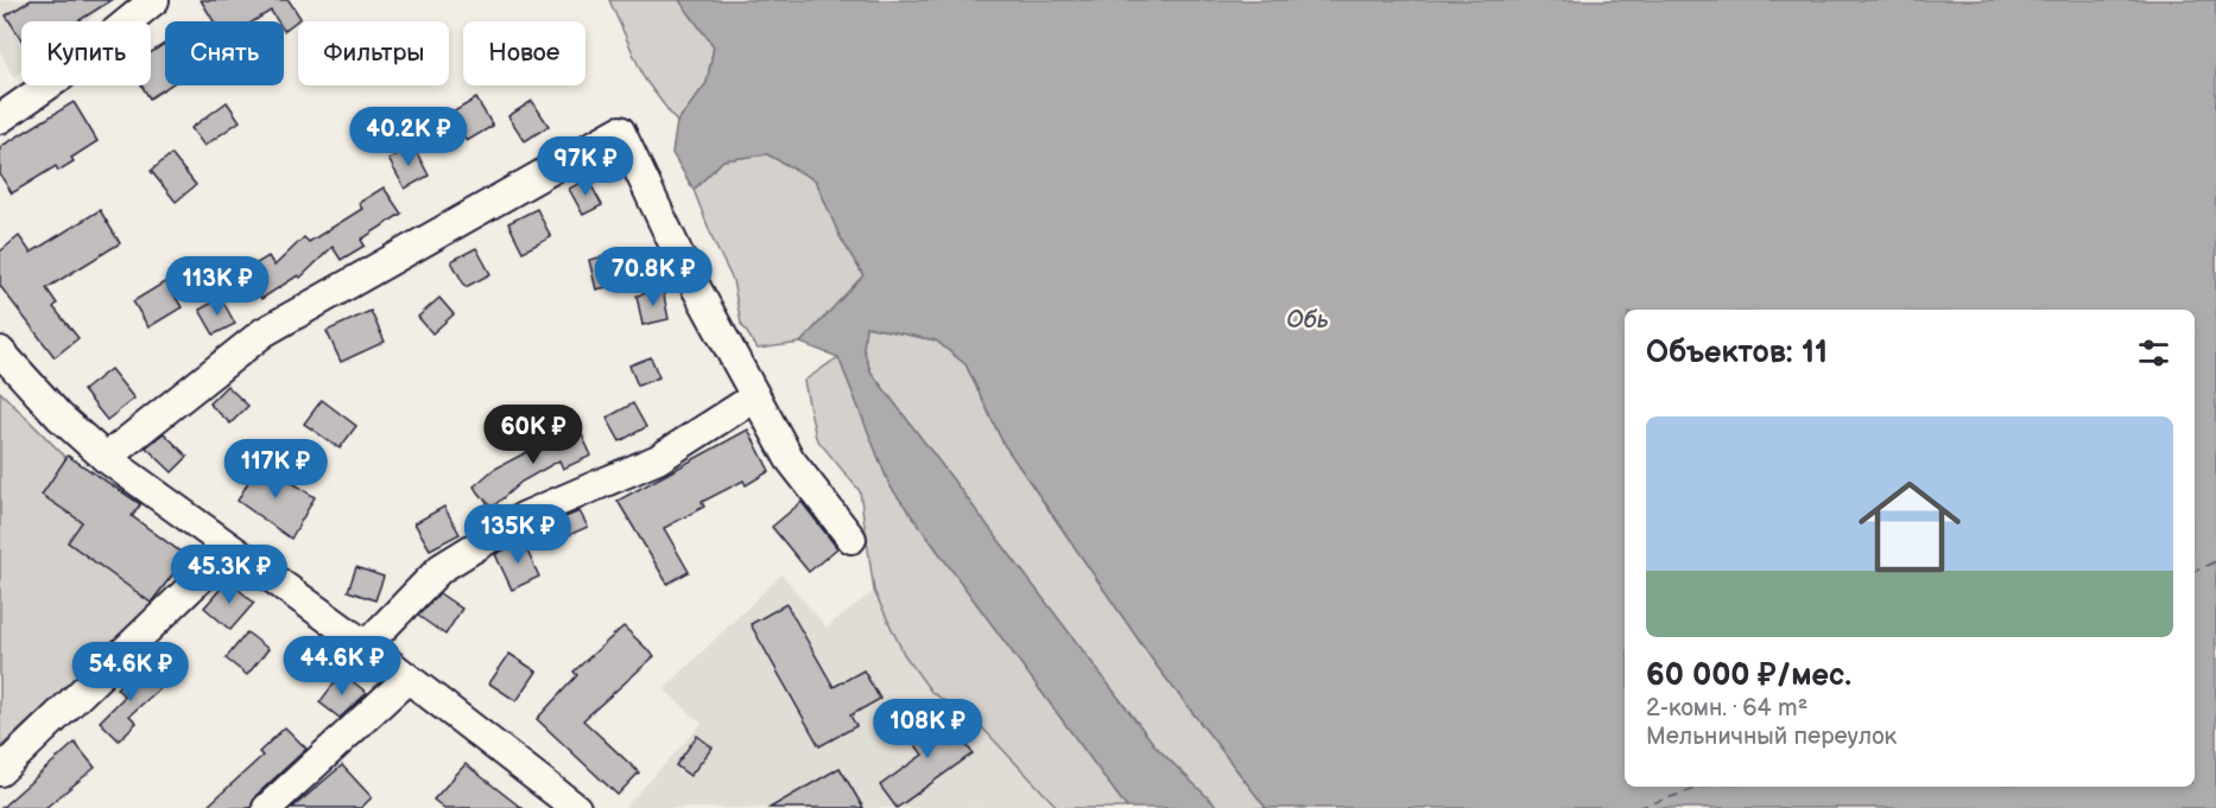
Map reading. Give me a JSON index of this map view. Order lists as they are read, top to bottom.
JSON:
{
  "water": ["Обь"],
  "page": {
    "chip": [
      "Купить",
      "Снять",
      "Фильтры",
      "Новое"
    ],
    "price": [
      "40.2K ₽",
      "97K ₽",
      "70.8K ₽",
      "113K ₽",
      "60K ₽",
      "117K ₽",
      "135K ₽",
      "45.3K ₽",
      "44.6K ₽",
      "54.6K ₽",
      "108K ₽"
    ],
    "heading": "Объектов: 11",
    "list": [
      {
        "name": "60 000 ₽/мес.",
        "note": "2-комн. · 64 m² · Мельничный переулок"
      }
    ]
  }
}
